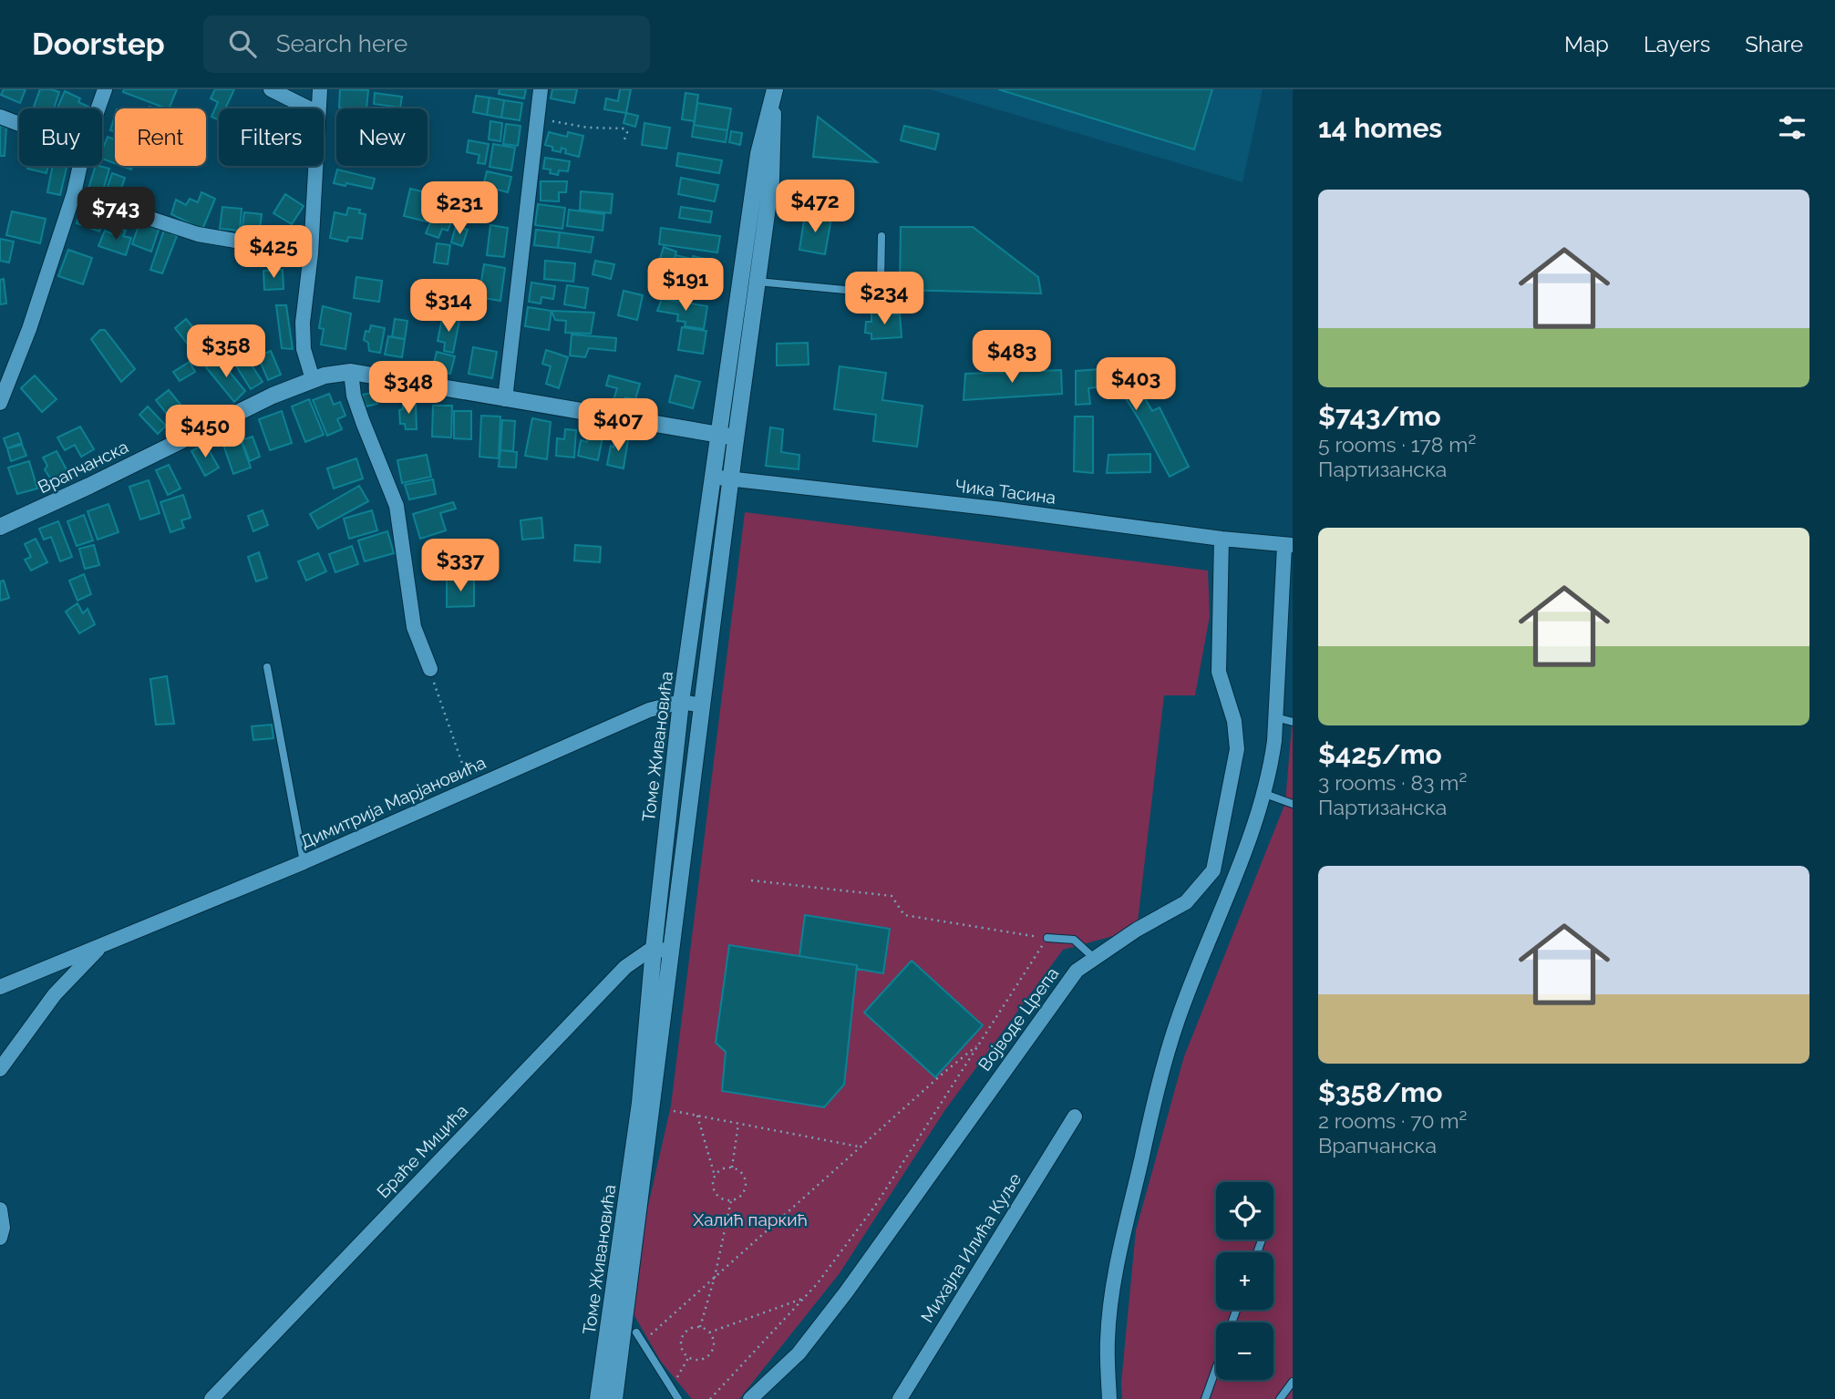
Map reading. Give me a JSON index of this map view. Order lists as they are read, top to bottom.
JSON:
{
  "streets": {
    "main road": ["Врапчанска", "Томе Живановића"],
    "street": [
      "Чика Тасина",
      "Димитрија Марјановића",
      "Војводе Црепа",
      "Браће Мицића",
      "Михајла Илића Куље"
    ]
  },
  "crossings": [
    ["Врапчанска", "Томе Живановића"],
    ["Чика Тасина", "Томе Живановића"],
    ["Чика Тасина", "Војводе Црепа"],
    ["Томе Живановића", "Димитрија Марјановића"],
    ["Томе Живановића", "Браће Мицића"]
  ],
  "parks": ["Халић паркић"],
  "page": {
    "header": "Doorstep",
    "search": "Search here",
    "nav": ["Map", "Layers", "Share"],
    "heading": "14 homes",
    "chip": [
      "Buy",
      "Rent",
      "Filters",
      "New"
    ],
    "list": [
      {
        "name": "$743/mo",
        "note": "5 rooms · 178 m² · Партизанска"
      },
      {
        "name": "$425/mo",
        "note": "3 rooms · 83 m² · Партизанска"
      },
      {
        "name": "$358/mo",
        "note": "2 rooms · 70 m² · Врапчанска"
      }
    ],
    "price": [
      "$472",
      "$231",
      "$743",
      "$425",
      "$191",
      "$234",
      "$314",
      "$358",
      "$483",
      "$403",
      "$348",
      "$407",
      "$450",
      "$337"
    ],
    "map_buttons": ["+", "−"]
  }
}
